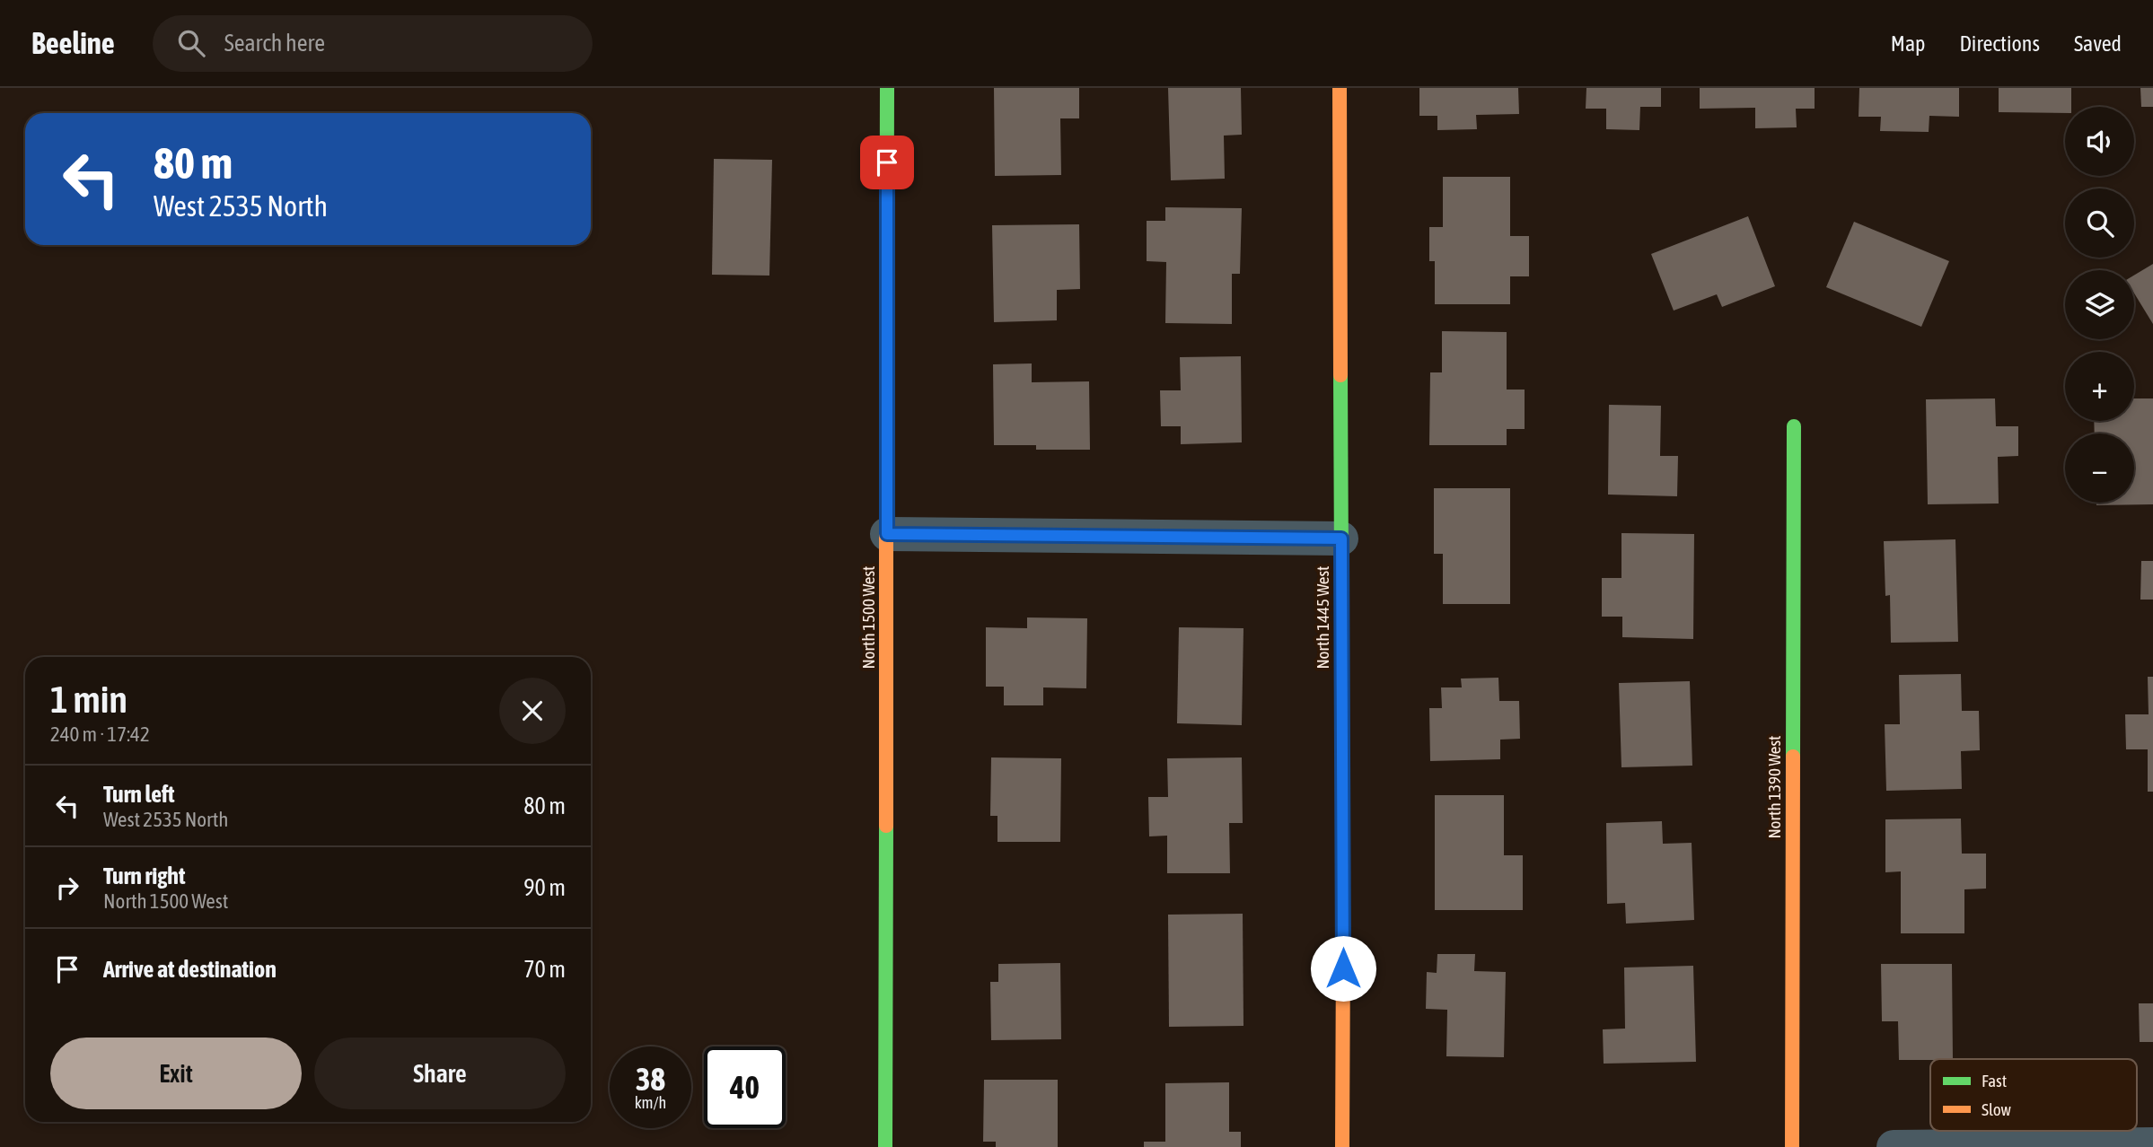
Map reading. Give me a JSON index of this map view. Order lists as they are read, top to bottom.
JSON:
{
  "streets": {
    "street": ["North 1500 West", "North 1445 West", "North 1390 West"]
  },
  "legend": ["Fast", "Slow"],
  "page": {
    "header": "Beeline",
    "search": "Search here",
    "nav": ["Map", "Directions", "Saved"],
    "map_buttons": ["+", "−"],
    "turn": ["80 m", "West 2535 North"],
    "heading": ["1 min", "240 m · 17:42"],
    "list": [
      {
        "name": "Turn left",
        "note": "West 2535 North",
        "value": "80 m"
      },
      {
        "name": "Turn right",
        "note": "North 1500 West",
        "value": "90 m"
      },
      {
        "name": "Arrive at destination",
        "value": "70 m"
      }
    ],
    "buttons": ["Exit", "Share"],
    "speed": "38 km/h",
    "limit": "40"
  }
}
